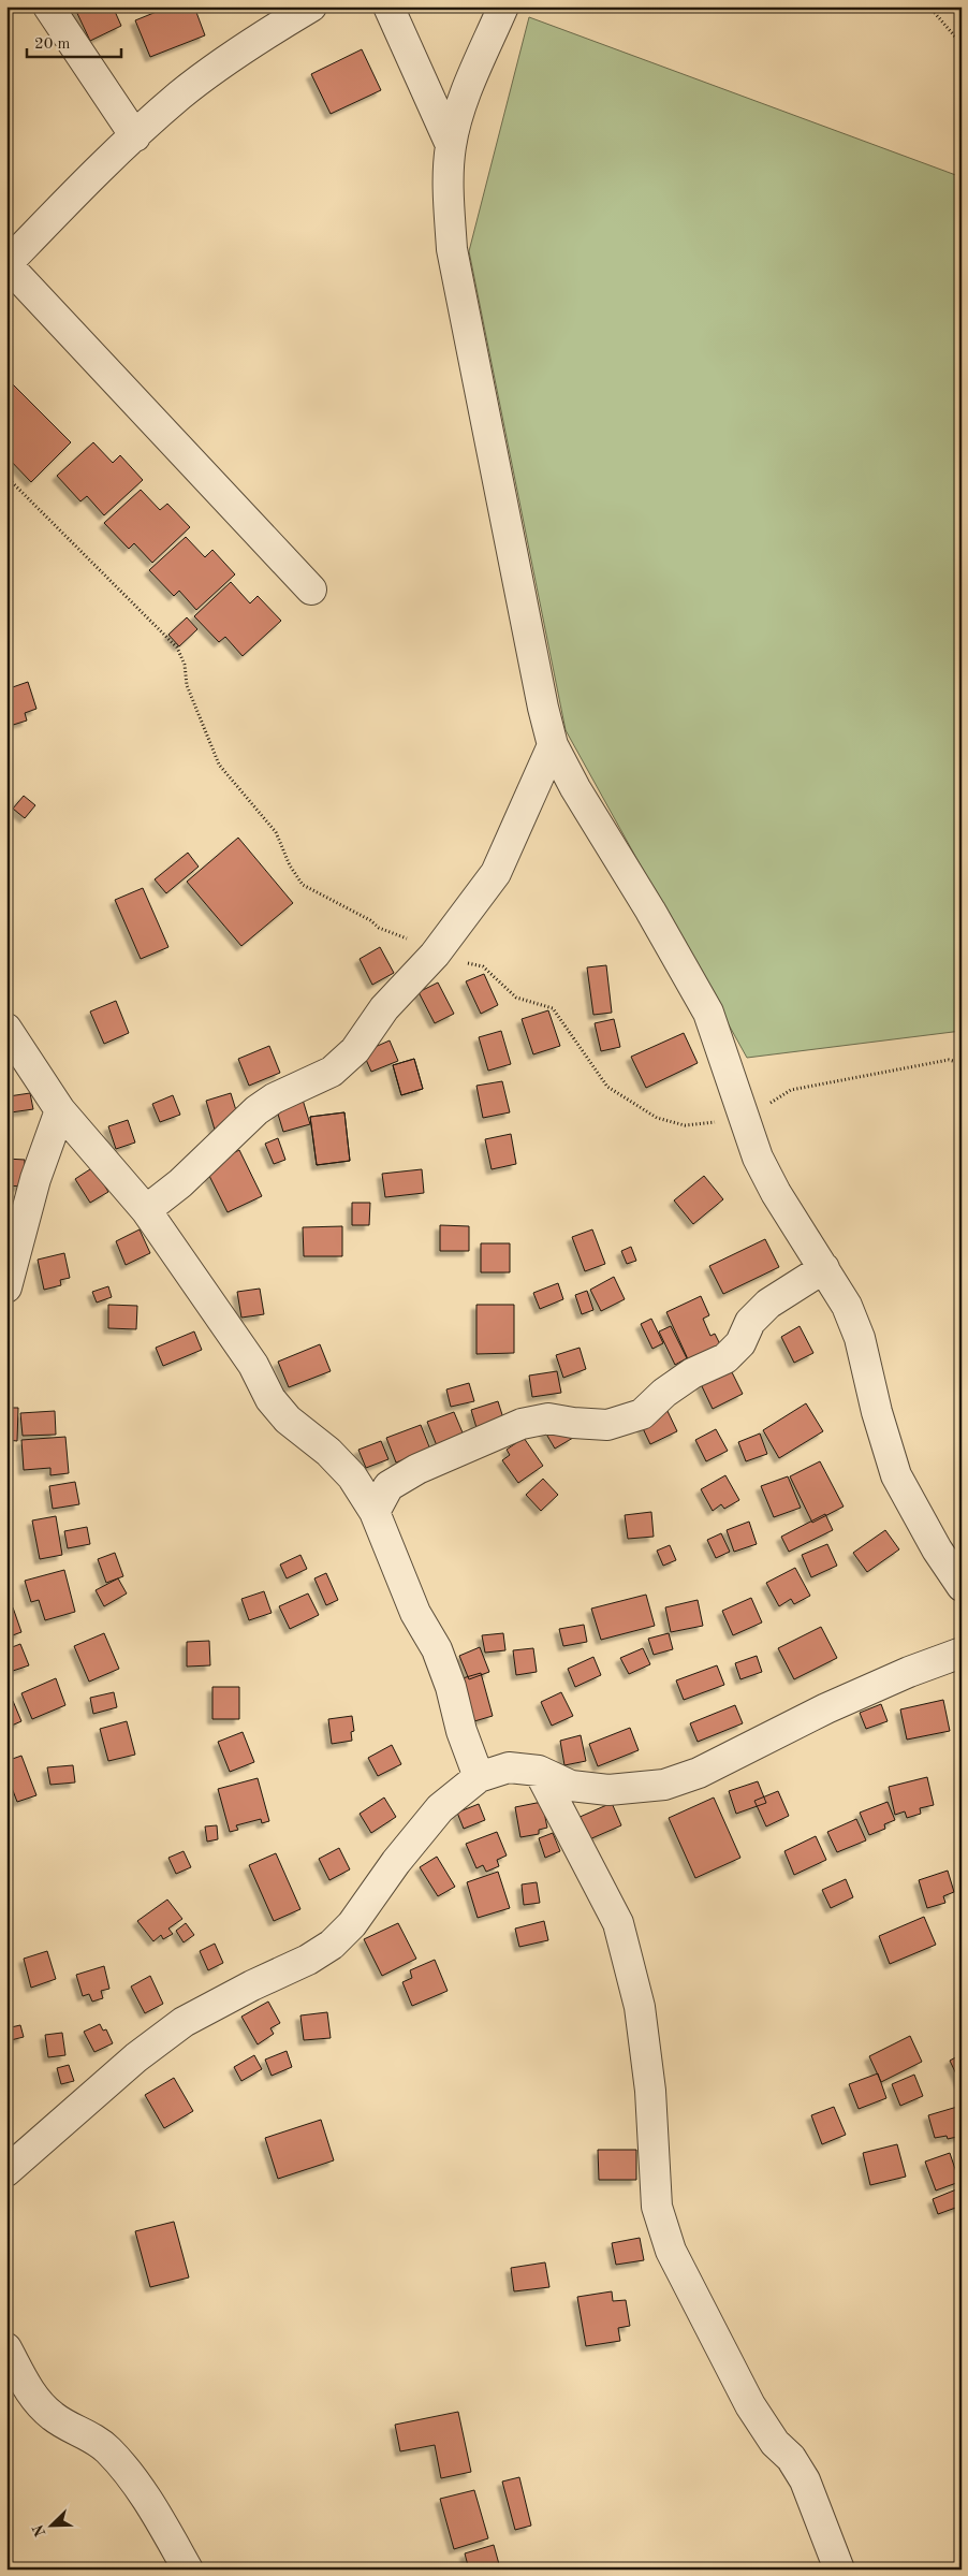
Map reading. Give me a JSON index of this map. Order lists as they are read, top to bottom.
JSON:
{
  "scale_bar": "20 m",
  "north": "bottom left"
}
